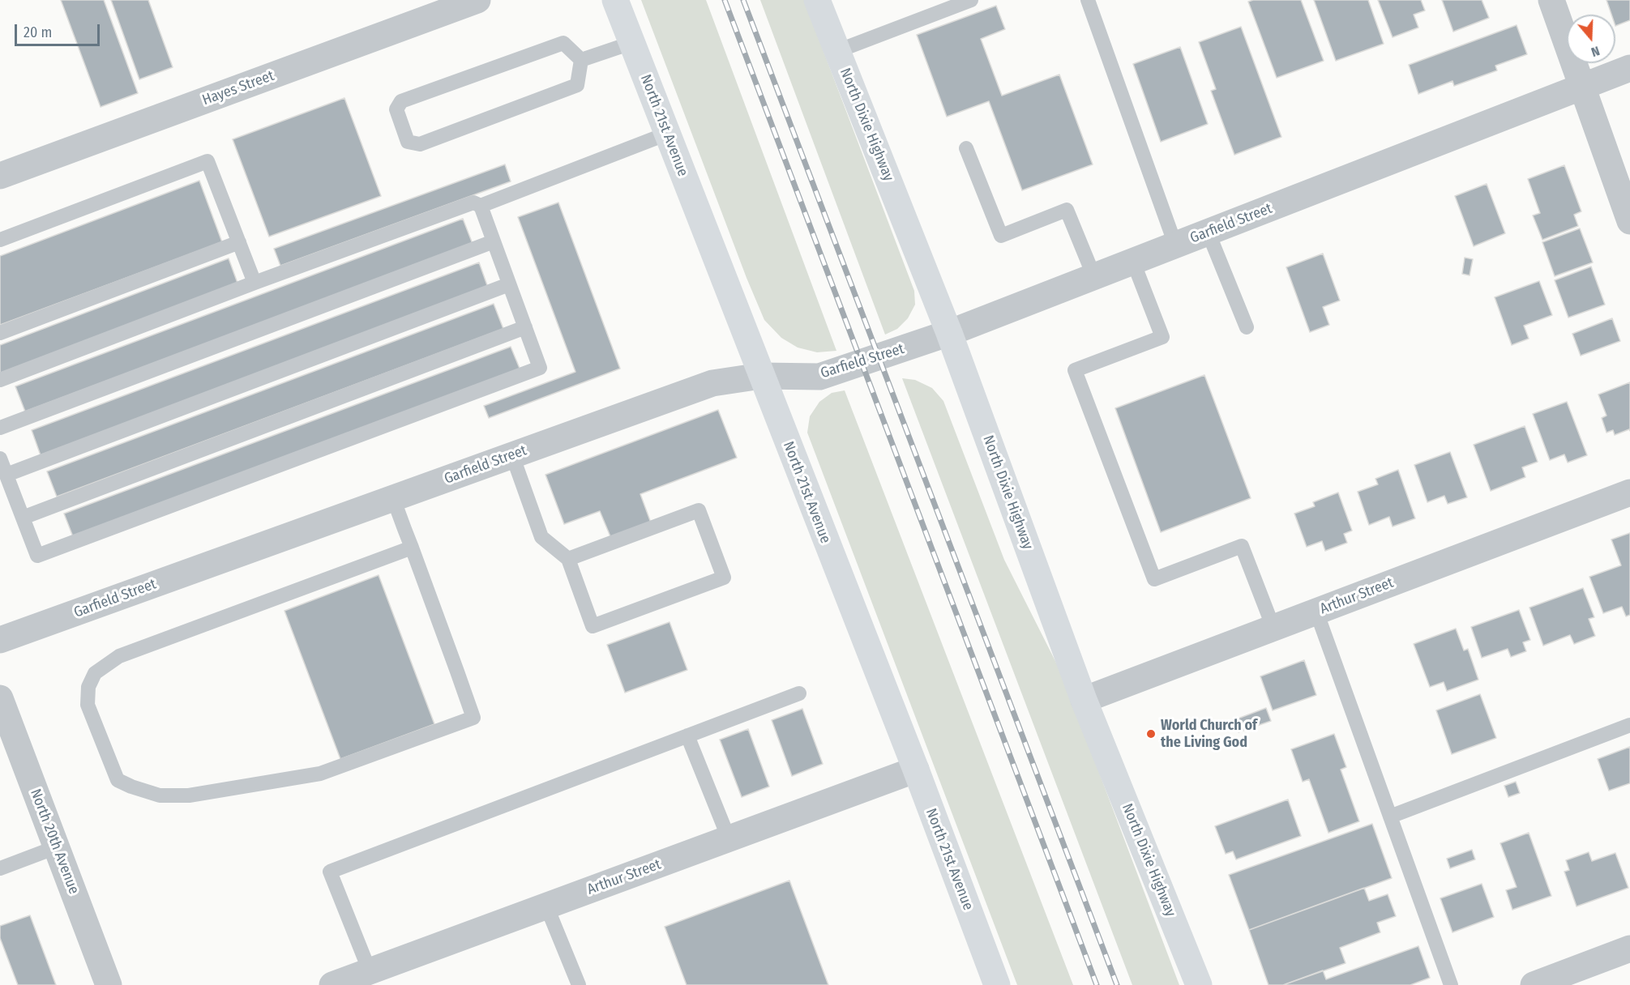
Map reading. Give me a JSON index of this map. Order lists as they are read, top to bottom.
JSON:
{
  "streets": {
    "main road": ["North Dixie Highway", "North 21st Avenue"],
    "street": [
      "Hayes Street",
      "Garfield Street",
      "Arthur Street",
      "North 20th Avenue"
    ]
  },
  "crossings": [
    ["North Dixie Highway", "Garfield Street"],
    ["North Dixie Highway", "Arthur Street"],
    ["North 21st Avenue", "Garfield Street"],
    ["North 21st Avenue", "Arthur Street"]
  ],
  "places": ["World Church of the Living God"],
  "scale_bar": "20 m",
  "north": "bottom"
}
